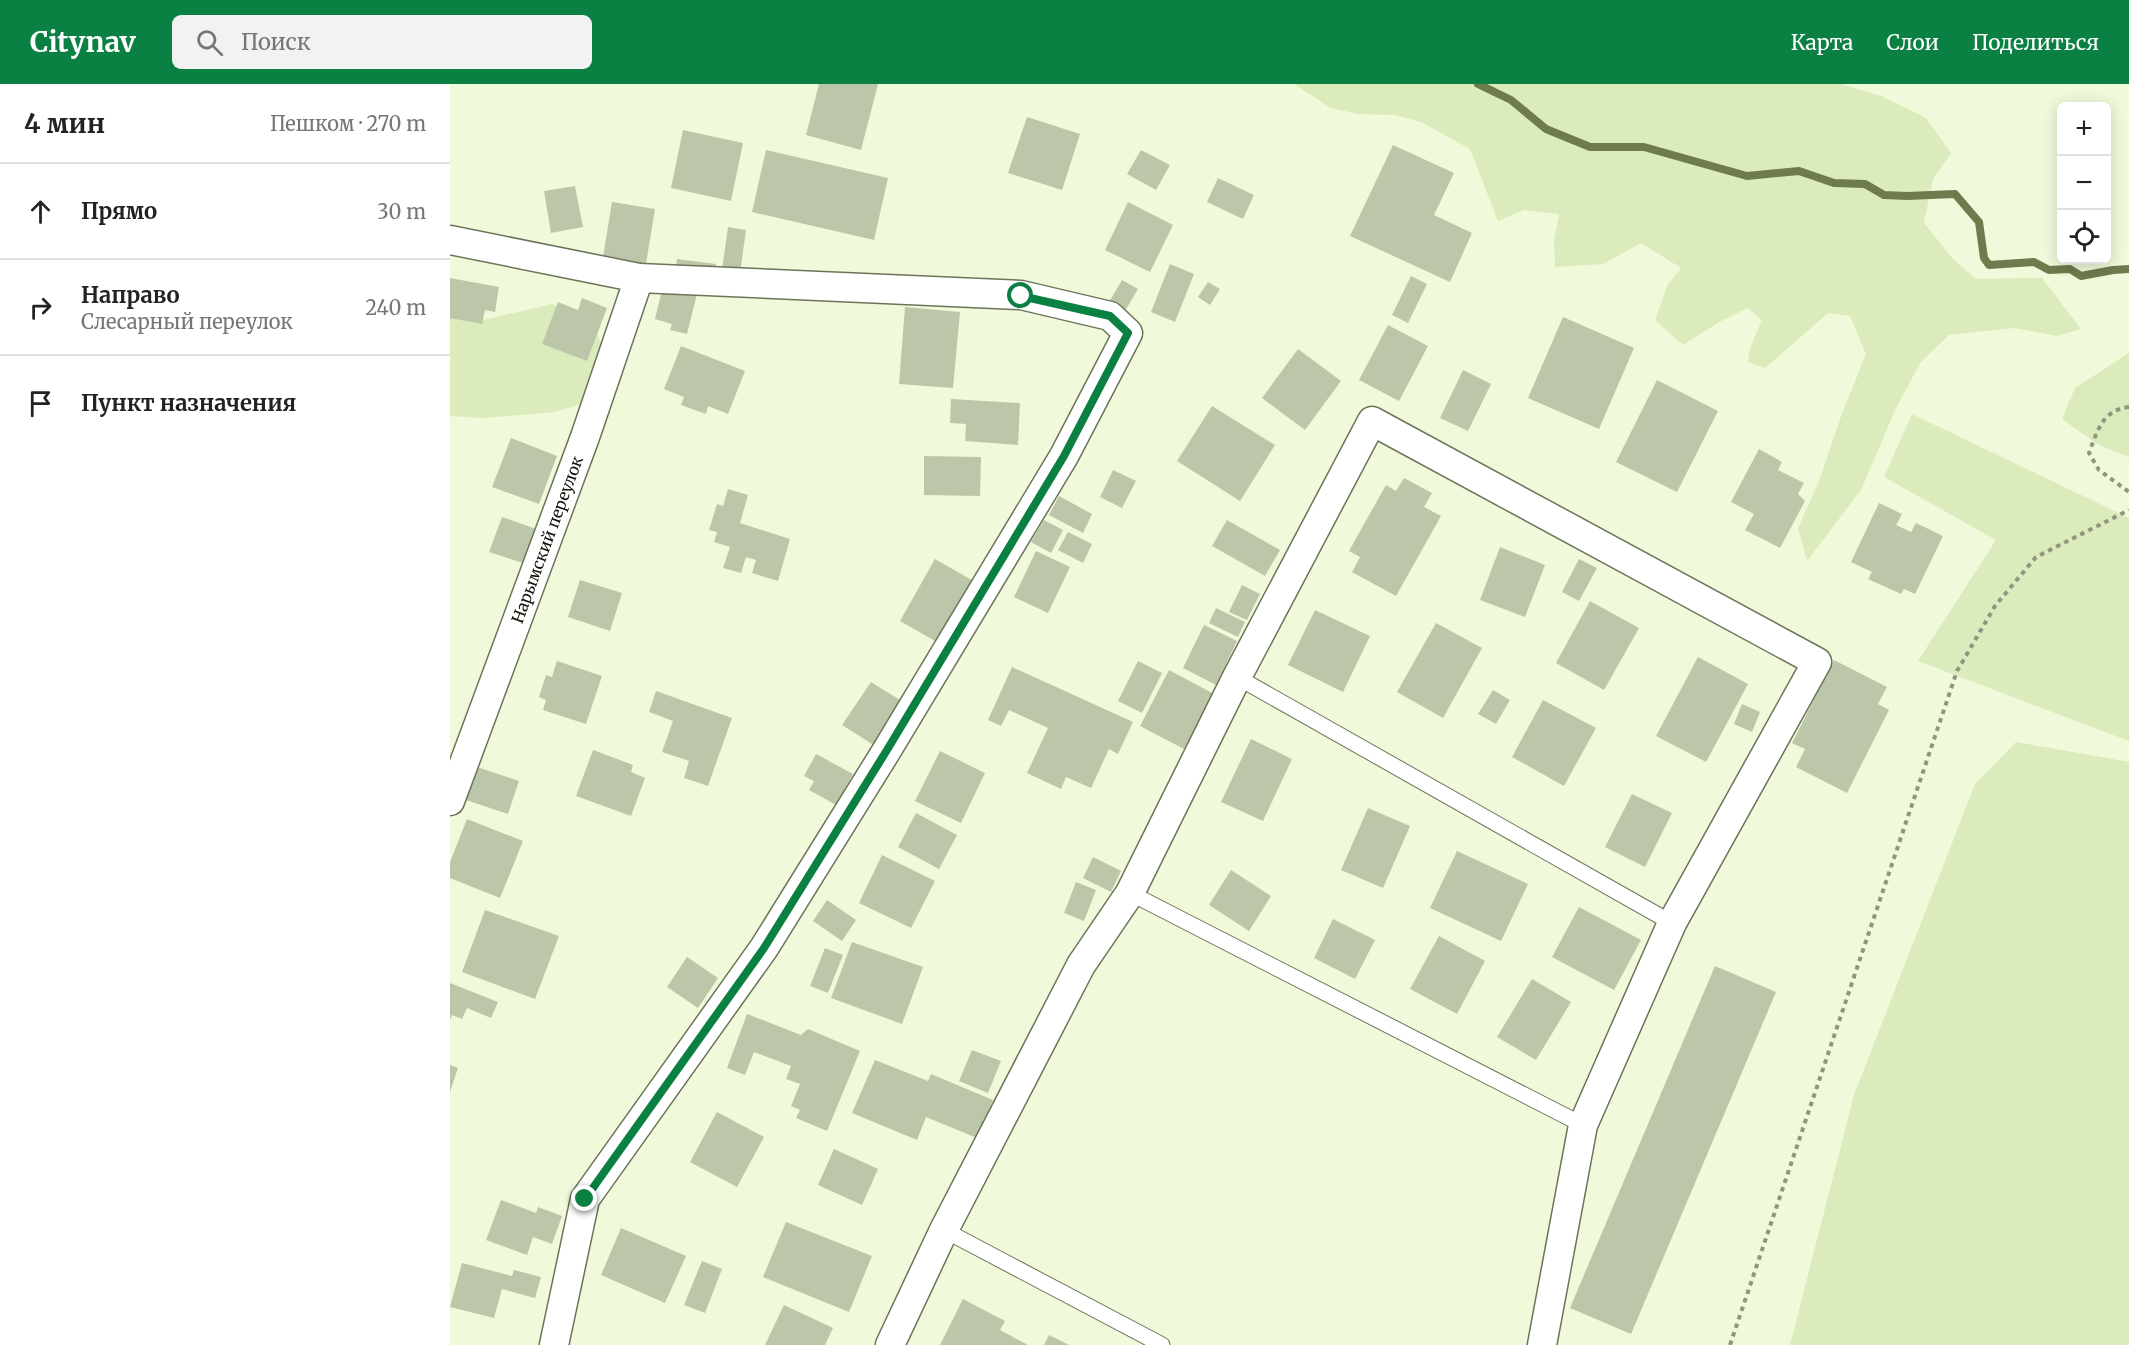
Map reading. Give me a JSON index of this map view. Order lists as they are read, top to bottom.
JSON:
{
  "streets": {
    "street": ["Нарымский переулок"]
  },
  "page": {
    "header": "Citynav",
    "search": "Поиск",
    "nav": ["Карта", "Слои", "Поделиться"],
    "heading": ["4 мин", "Пешком · 270 m"],
    "map_buttons": ["+", "−"],
    "list": [
      ["Прямо", "30 m"],
      ["Направо", "Слесарный переулок", "240 m"],
      "Пункт назначения"
    ]
  }
}
